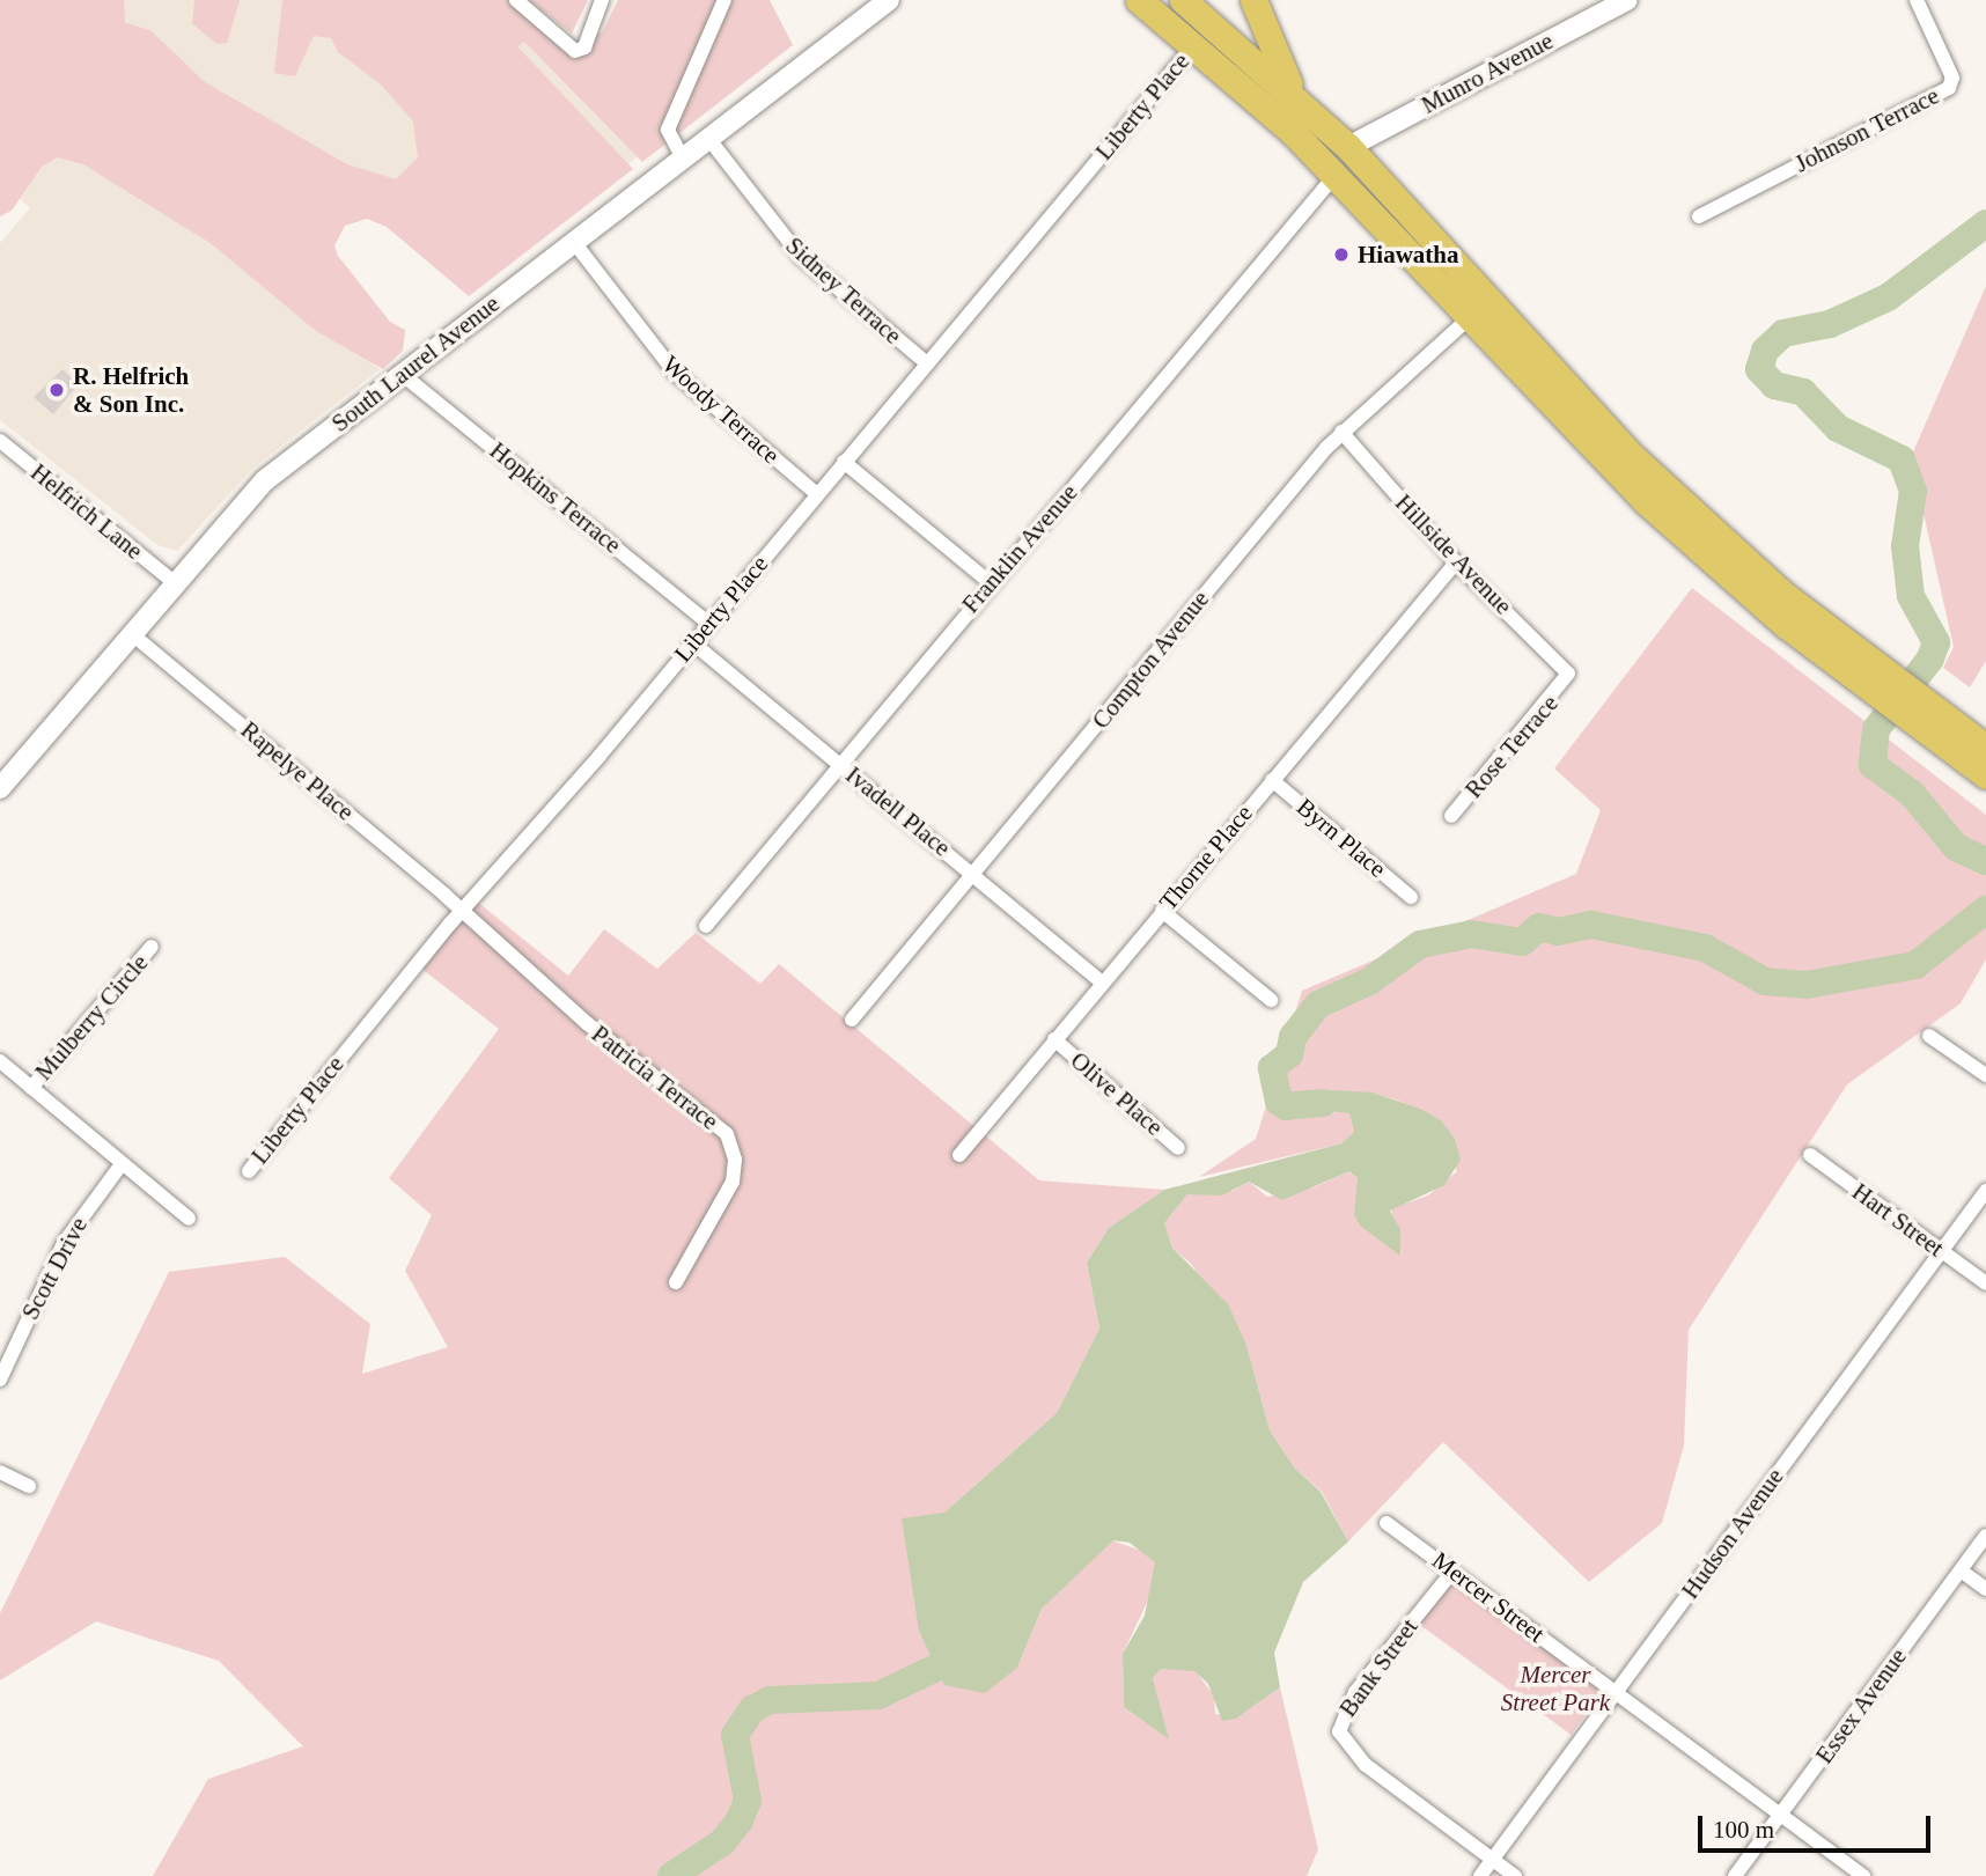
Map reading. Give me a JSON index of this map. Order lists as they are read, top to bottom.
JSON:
{
  "streets": {
    "street": [
      "Munro Avenue",
      "Liberty Place",
      "Johnson Terrace",
      "Sidney Terrace",
      "South Laurel Avenue",
      "Woody Terrace",
      "Hopkins Terrace",
      "Helfrich Lane",
      "Franklin Avenue",
      "Hillside Avenue",
      "Compton Avenue",
      "Rose Terrace",
      "Rapelye Place",
      "Ivadell Place",
      "Byrn Place",
      "Thorne Place",
      "Mulberry Circle",
      "Patricia Terrace",
      "Olive Place",
      "Hart Street",
      "Scott Drive",
      "Hudson Avenue",
      "Mercer Street",
      "Bank Street",
      "Essex Avenue"
    ]
  },
  "crossings": [
    ["Liberty Place", "Sidney Terrace"],
    ["Liberty Place", "Woody Terrace"],
    ["Liberty Place", "Hopkins Terrace"],
    ["Liberty Place", "Rapelye Place"],
    ["Liberty Place", "Ivadell Place"],
    ["Liberty Place", "Patricia Terrace"],
    ["Sidney Terrace", "South Laurel Avenue"],
    ["South Laurel Avenue", "Woody Terrace"],
    ["South Laurel Avenue", "Hopkins Terrace"],
    ["South Laurel Avenue", "Helfrich Lane"],
    ["South Laurel Avenue", "Rapelye Place"],
    ["Franklin Avenue", "Ivadell Place"],
    ["Hillside Avenue", "Compton Avenue"],
    ["Hillside Avenue", "Rose Terrace"],
    ["Hillside Avenue", "Thorne Place"],
    ["Compton Avenue", "Ivadell Place"],
    ["Rapelye Place", "Patricia Terrace"],
    ["Ivadell Place", "Thorne Place"],
    ["Byrn Place", "Thorne Place"],
    ["Thorne Place", "Olive Place"],
    ["Hart Street", "Hudson Avenue"],
    ["Hudson Avenue", "Mercer Street"],
    ["Hudson Avenue", "Bank Street"],
    ["Mercer Street", "Bank Street"],
    ["Mercer Street", "Essex Avenue"]
  ],
  "parks": ["Mercer Street Park"],
  "places": ["Hiawatha", "R. Helfrich & Son Inc."],
  "scale_bar": "100 m"
}
